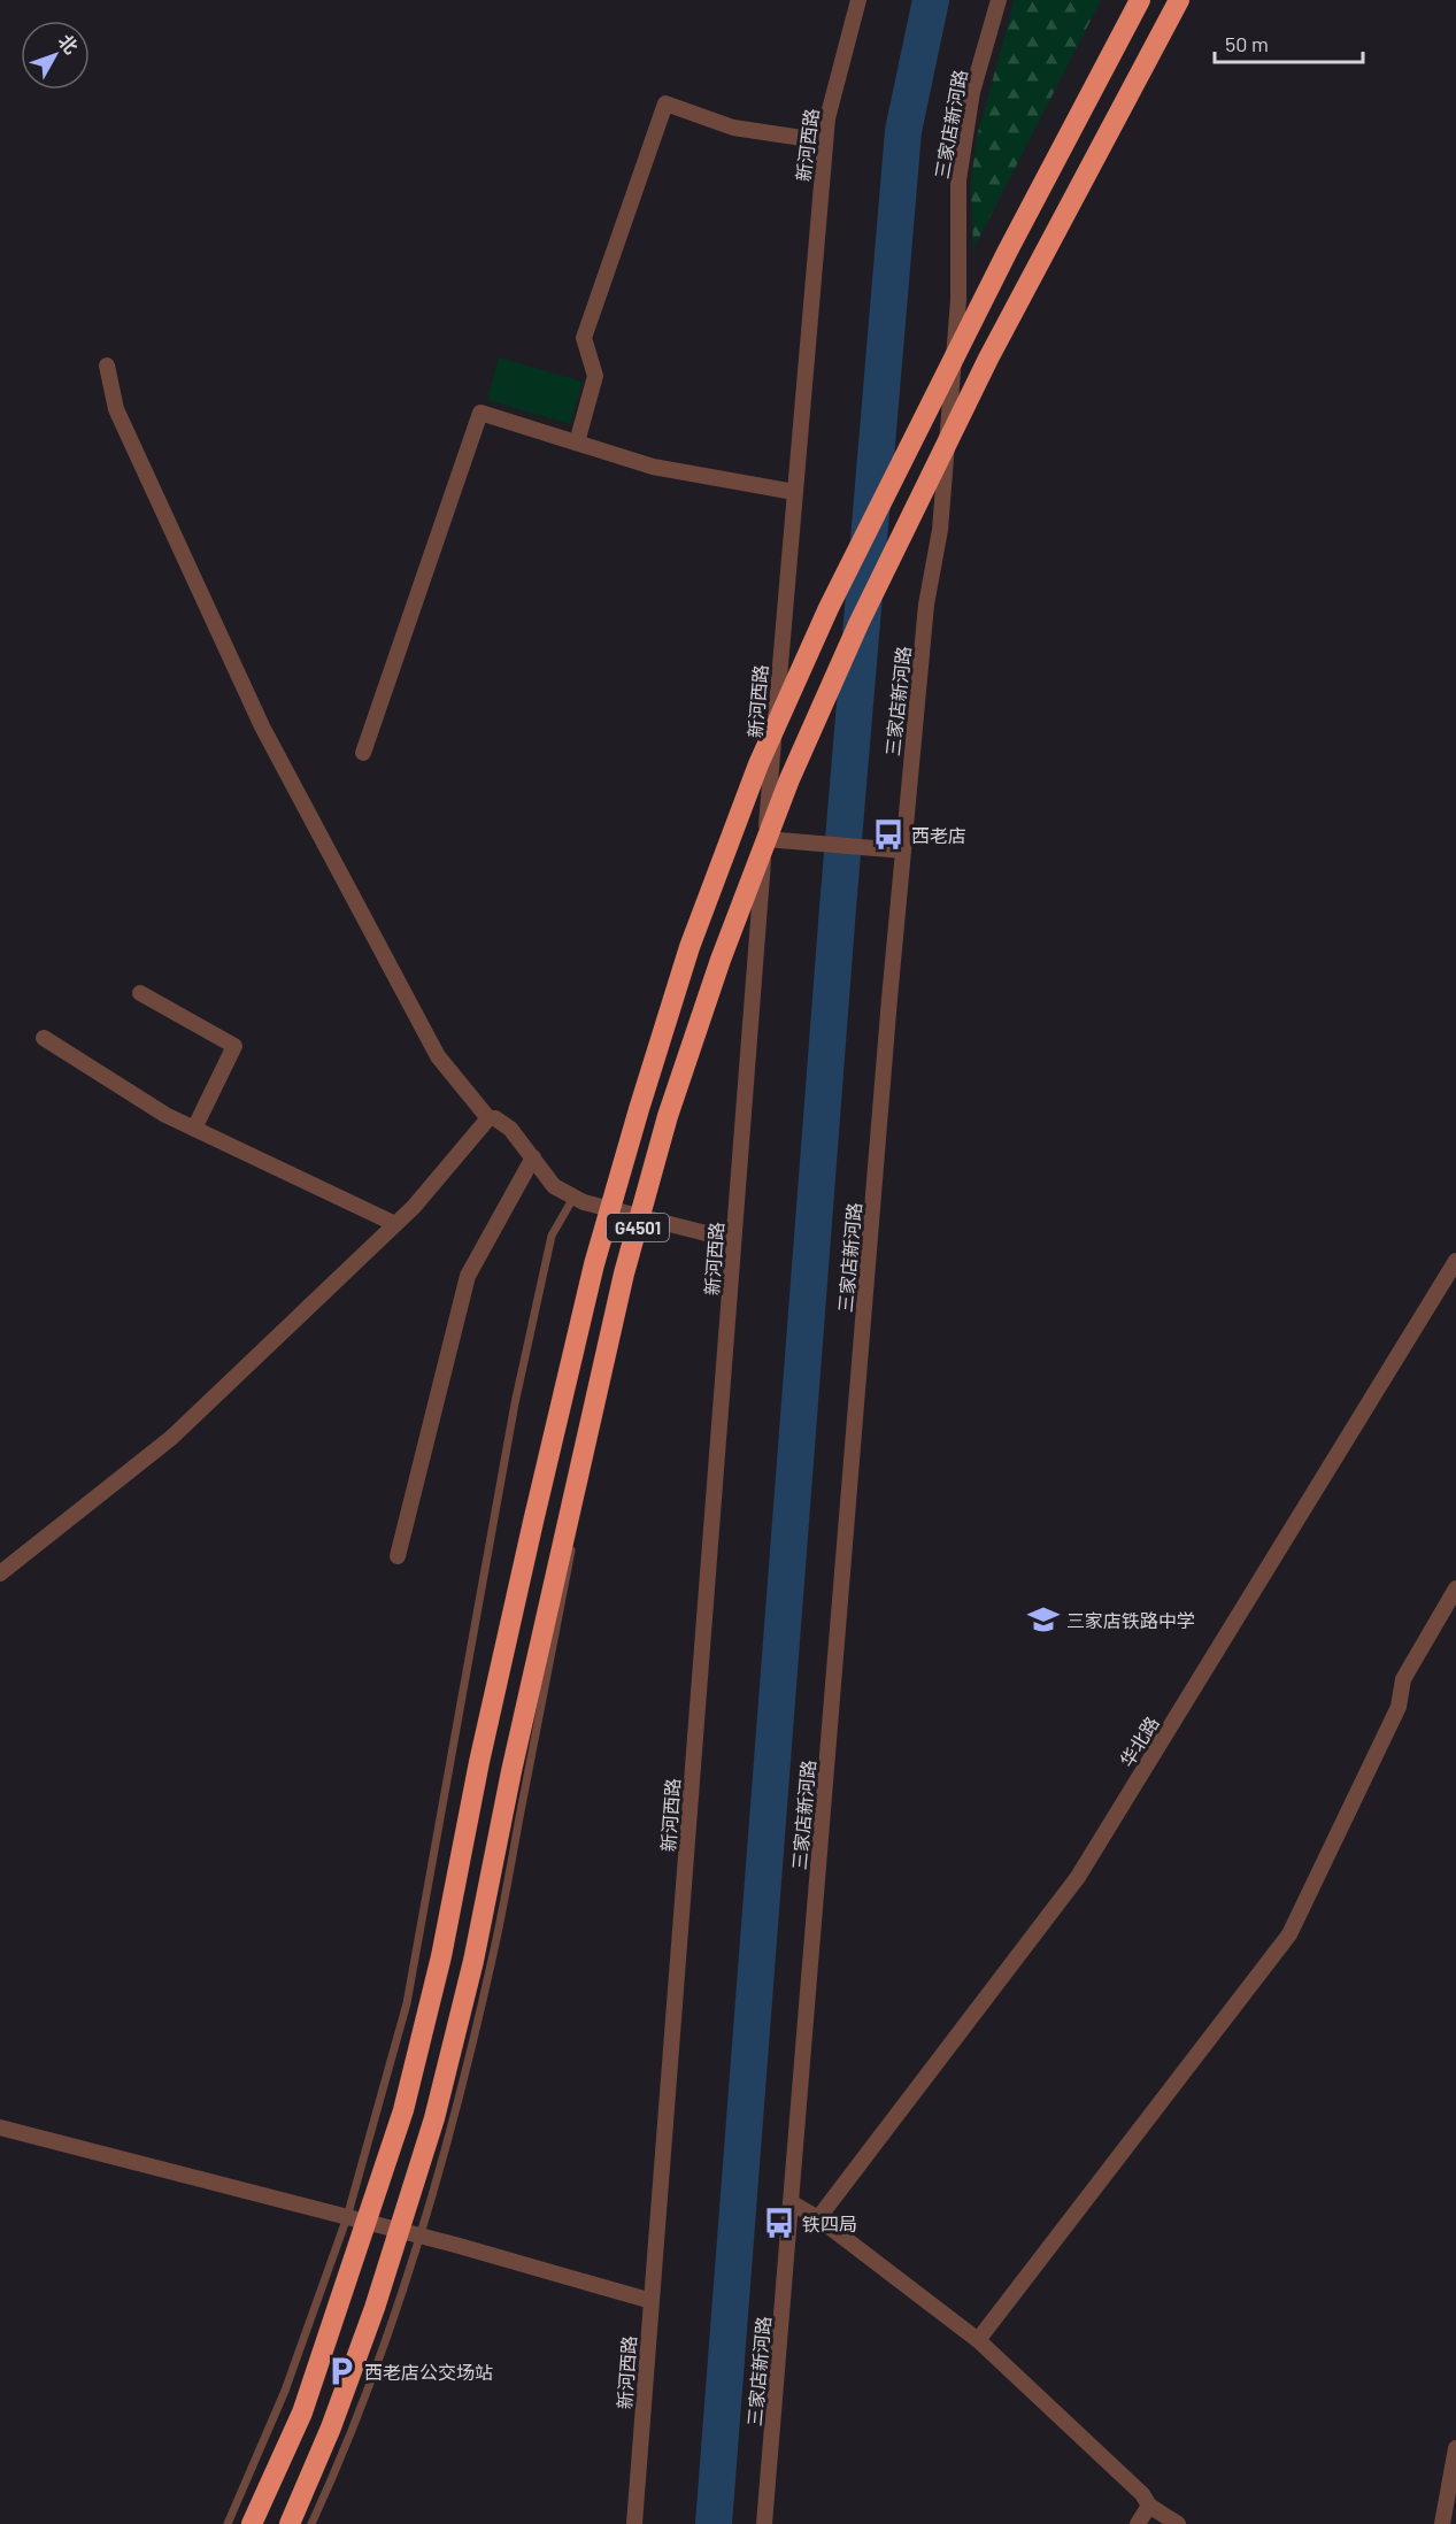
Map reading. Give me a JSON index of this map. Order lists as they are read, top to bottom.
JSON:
{
  "streets": {
    "highway": ["G4501"],
    "street": ["三家店新河路", "新河西路", "华北路"]
  },
  "places": {
    "bus stop": ["西老店", "铁四局"],
    "school or university": ["三家店铁路中学"],
    "parking": ["西老店公交场站"]
  },
  "scale_bar": "50 m",
  "north": "top right"
}
